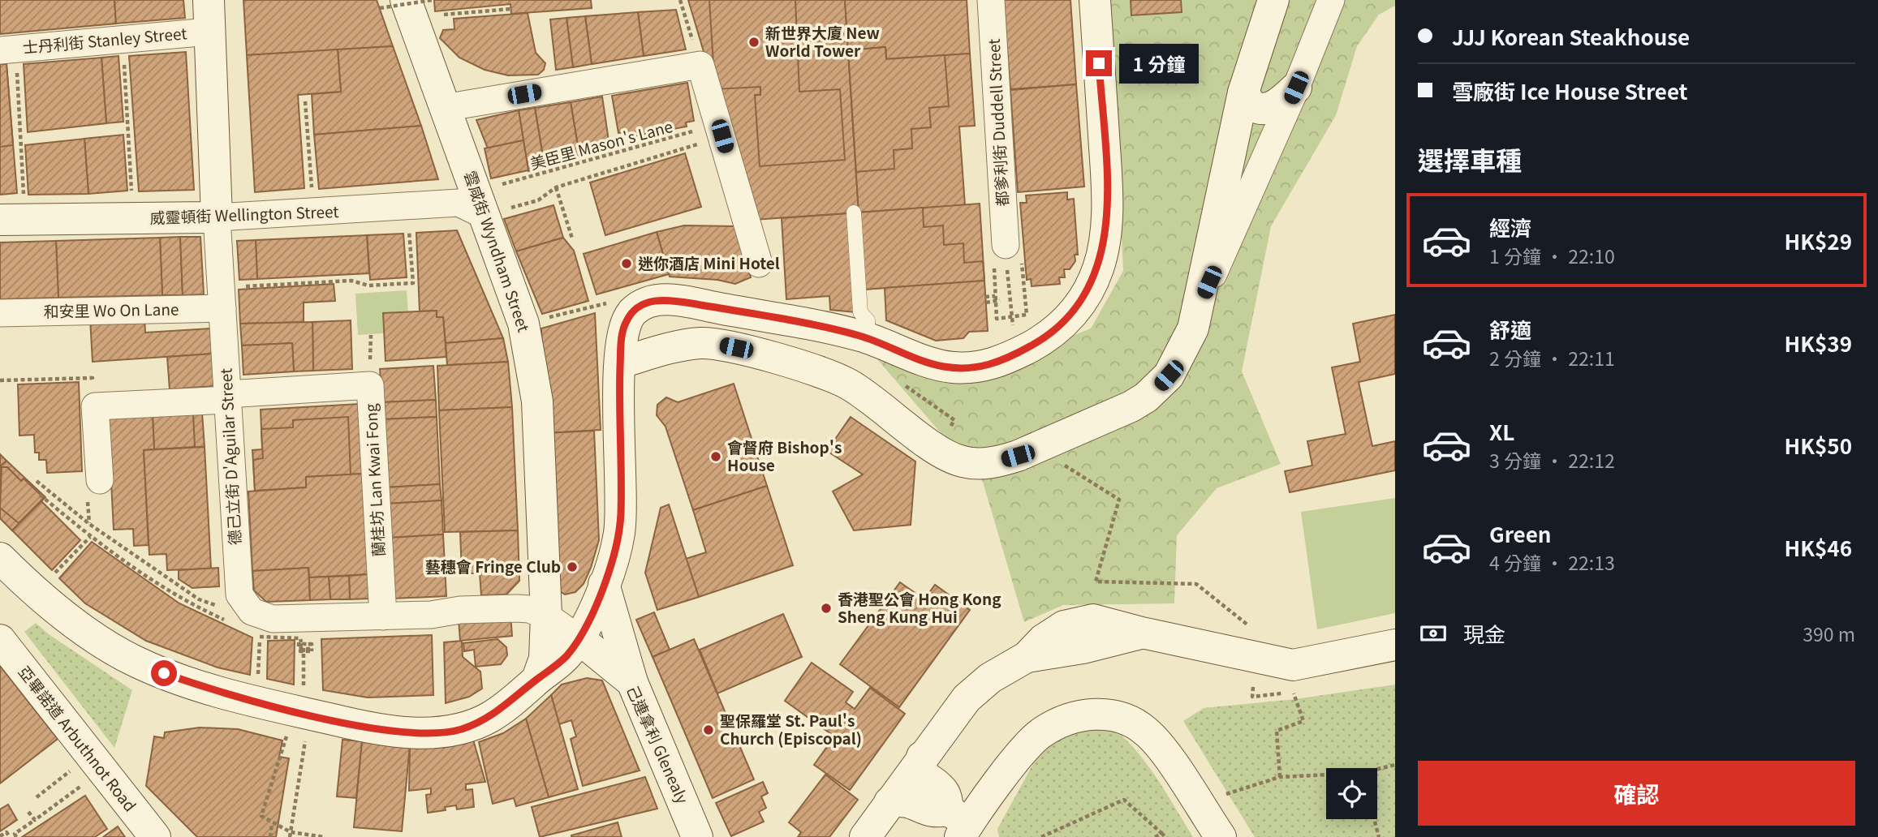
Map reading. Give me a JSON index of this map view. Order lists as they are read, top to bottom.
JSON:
{
  "streets": {
    "street": [
      "士丹利街 Stanley Street",
      "都爹利街 Duddell Street",
      "威靈頓街 Wellington Street",
      "雲咸街 Wyndham Street",
      "和安里 Wo On Lane",
      "德己立街 D'Aguilar Street",
      "蘭桂坊 Lan Kwai Fong",
      "亞畢諾道 Arbuthnot Road",
      "己連拿利 Glenealy"
    ],
    "path": ["美臣里 Mason's Lane"]
  },
  "crossings": [
    ["士丹利街 Stanley Street", "德己立街 D'Aguilar Street"],
    ["威靈頓街 Wellington Street", "雲咸街 Wyndham Street"],
    ["威靈頓街 Wellington Street", "德己立街 D'Aguilar Street"],
    ["雲咸街 Wyndham Street", "德己立街 D'Aguilar Street"],
    ["和安里 Wo On Lane", "德己立街 D'Aguilar Street"],
    ["德己立街 D'Aguilar Street", "蘭桂坊 Lan Kwai Fong"]
  ],
  "places": [
    "新世界大廈 New World Tower",
    "迷你酒店 Mini Hotel",
    "會督府 Bishop's House",
    "藝穗會 Fringe Club",
    "香港聖公會 Hong Kong Sheng Kung Hui",
    "聖保羅堂 St. Paul's Church (Episcopal)"
  ],
  "page": {
    "banner": ["JJJ Korean Steakhouse", "雪廠街 Ice House Street"],
    "bubble": "1 分鐘",
    "heading": "選擇車種",
    "list": [
      {
        "name": "經濟",
        "note": "1 分鐘 · 22:10",
        "value": "HK$29"
      },
      {
        "name": "舒適",
        "note": "2 分鐘 · 22:11",
        "value": "HK$39"
      },
      {
        "name": "XL",
        "note": "3 分鐘 · 22:12",
        "value": "HK$50"
      },
      {
        "name": "Green",
        "note": "4 分鐘 · 22:13",
        "value": "HK$46"
      }
    ],
    "pay": ["現金", "390 m"],
    "buttons": "確認"
  }
}
